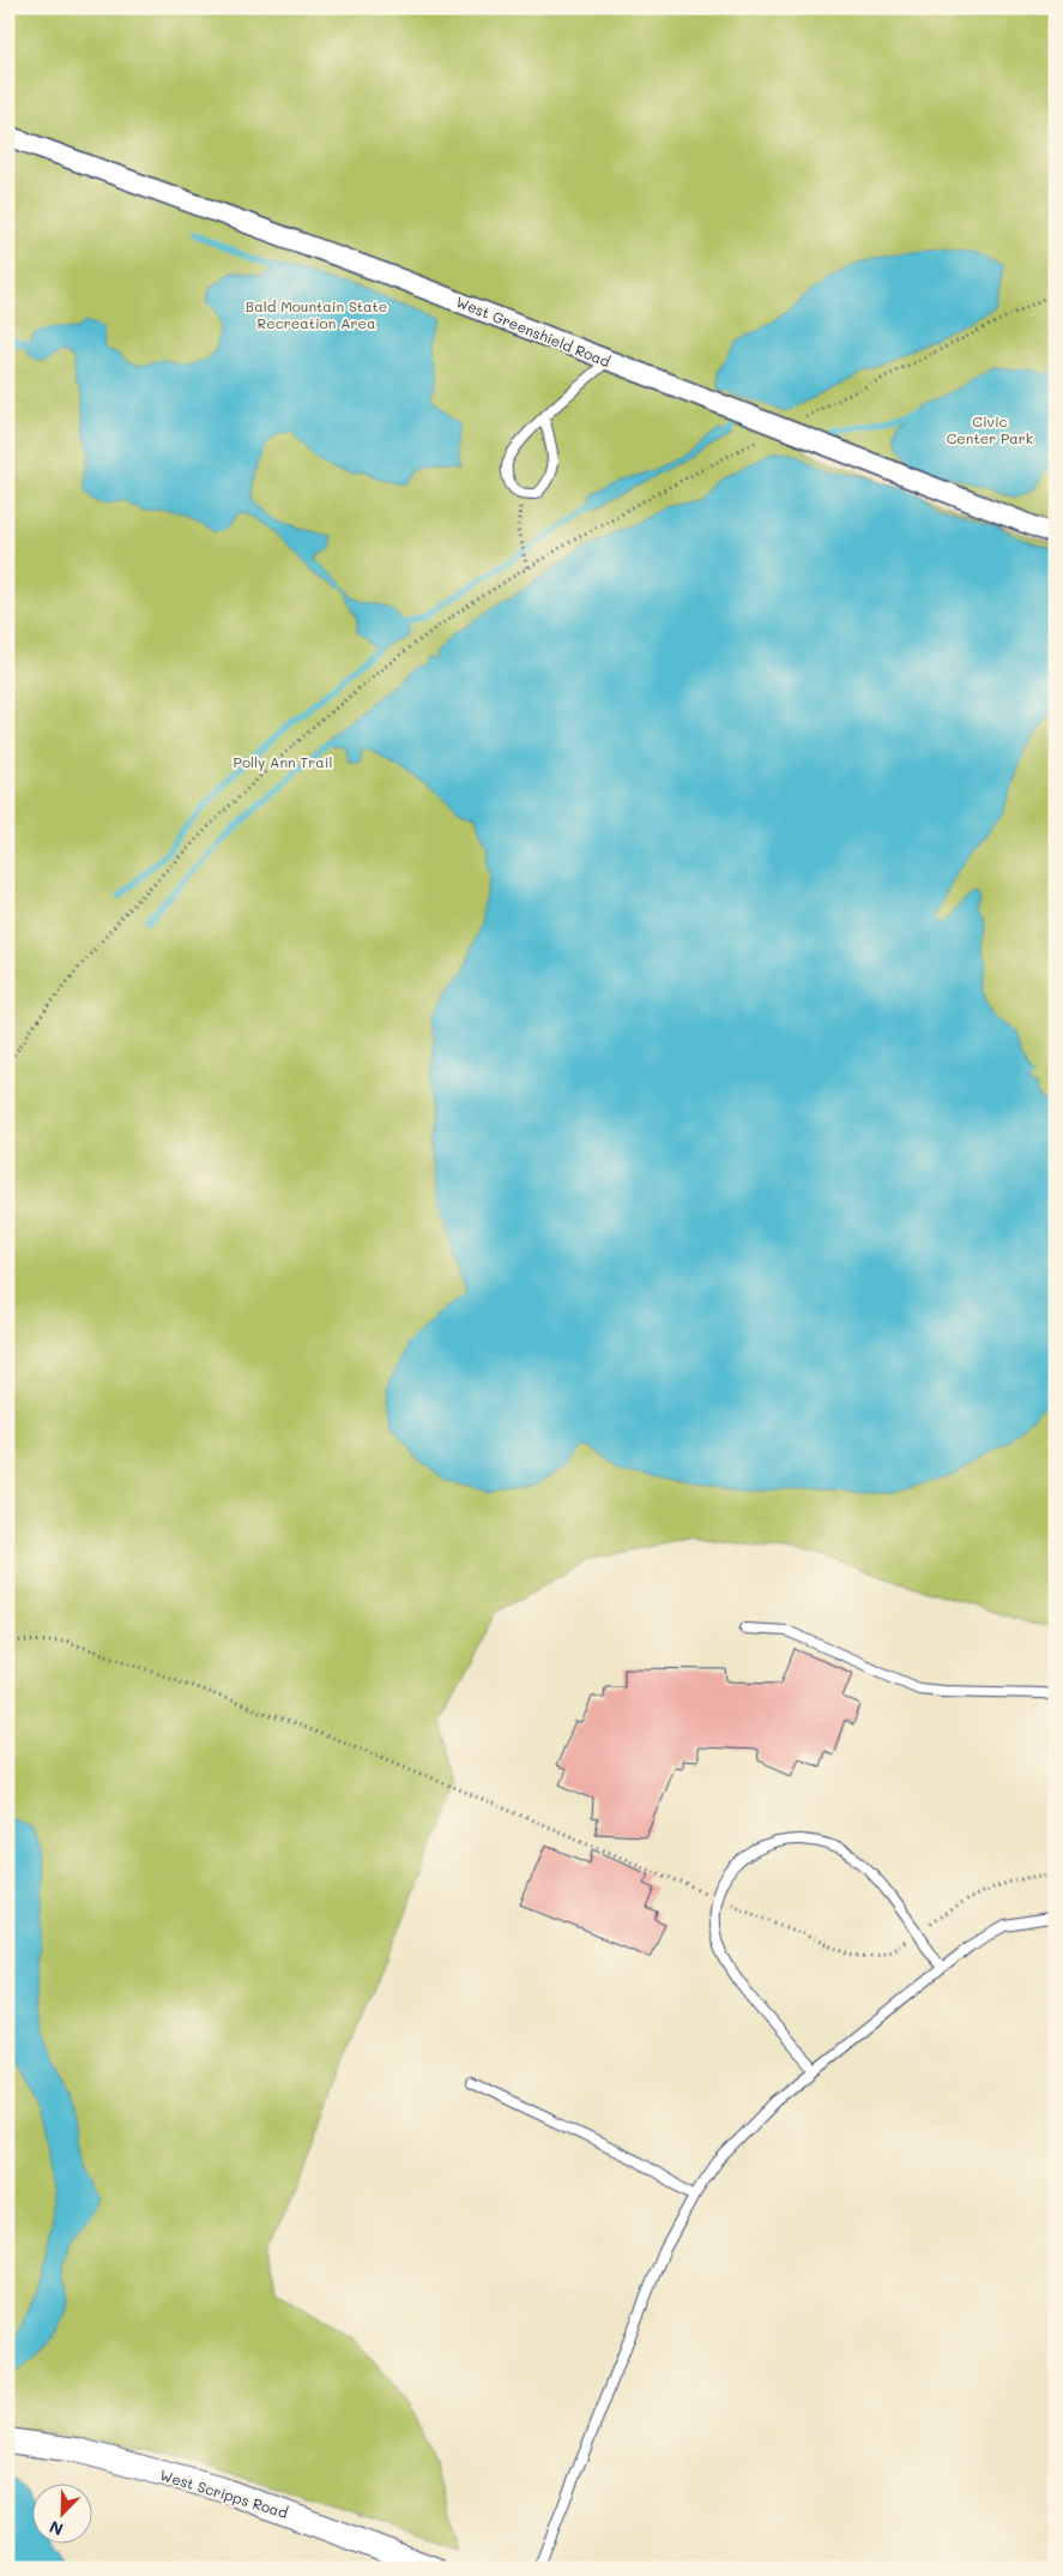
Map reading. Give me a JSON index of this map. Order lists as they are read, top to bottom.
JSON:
{
  "streets": {
    "street": ["West Greenshield Road", "West Scripps Road"]
  },
  "parks": ["Bald Mountain State Recreation Area", "Civic Center Park", "Polly Ann Trail"],
  "north": "bottom left"
}
